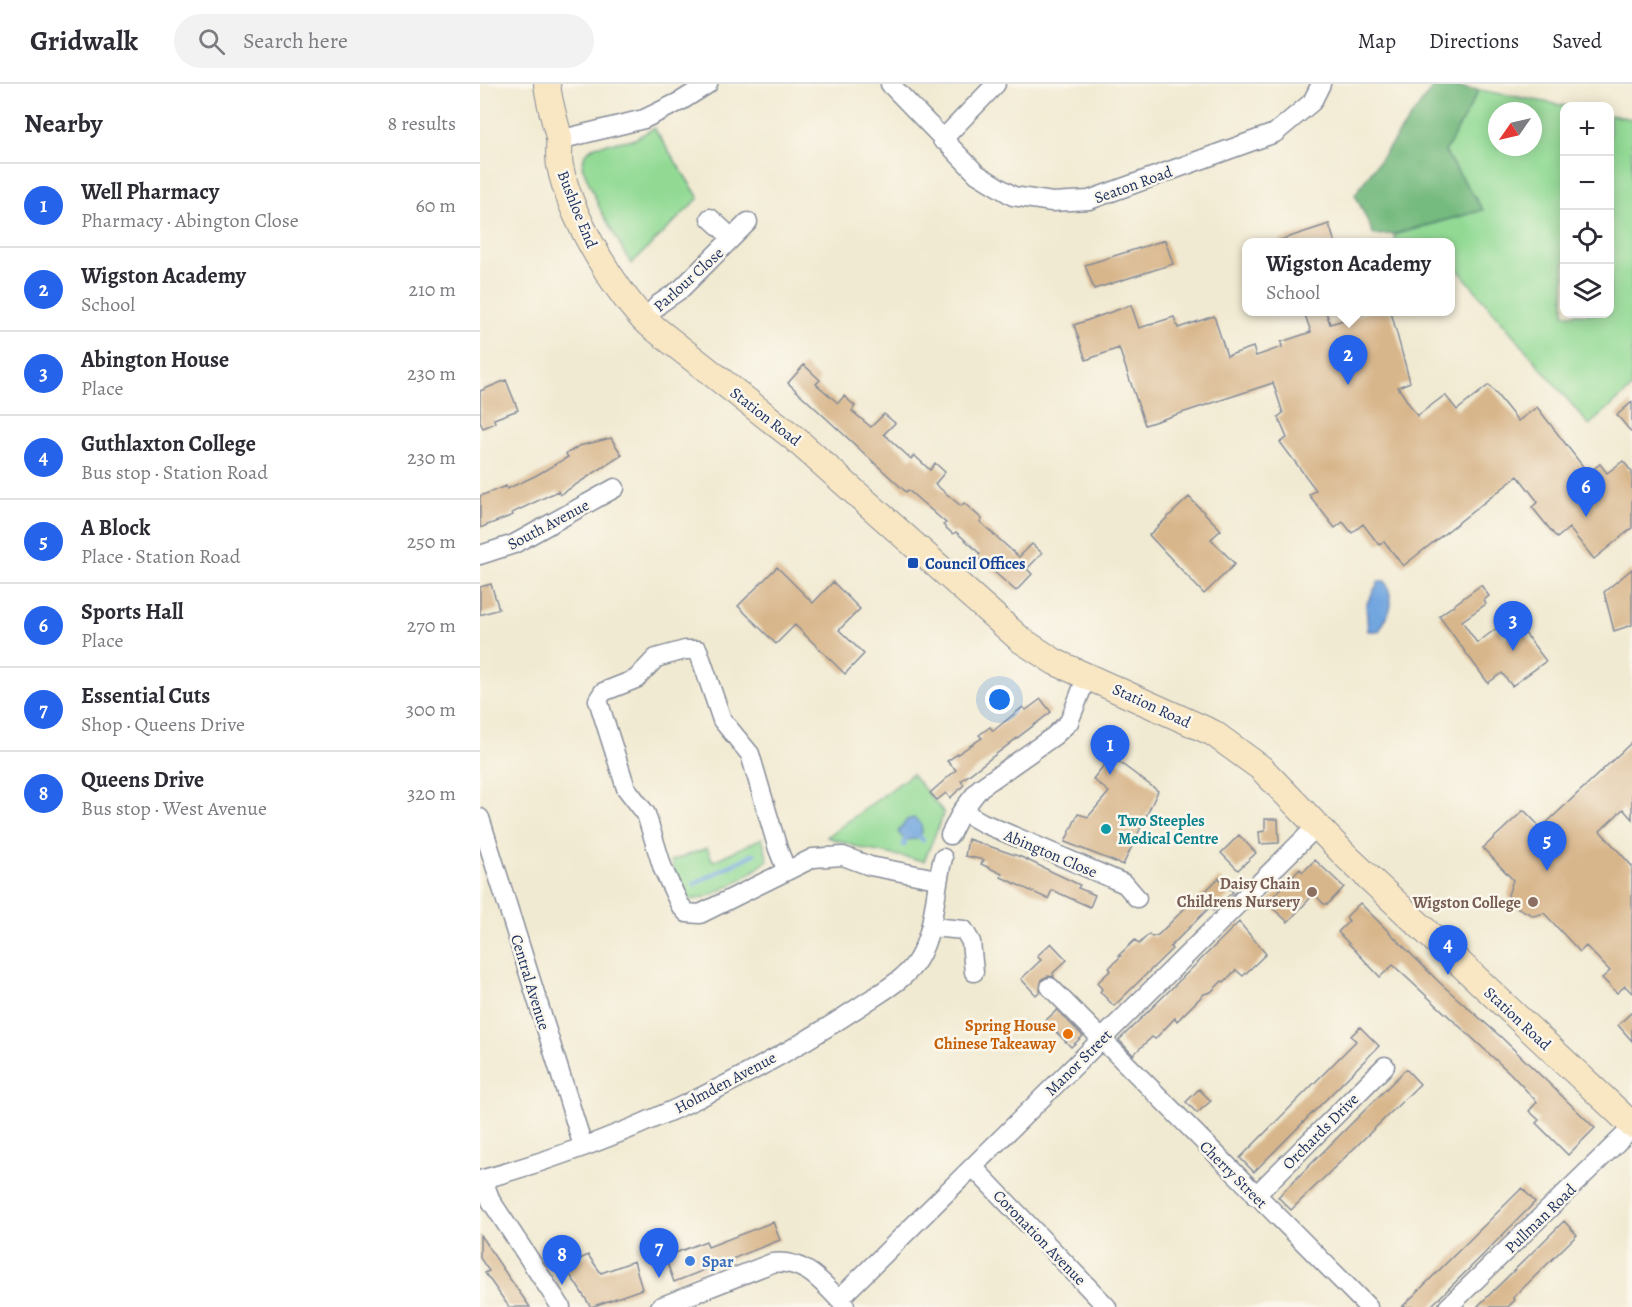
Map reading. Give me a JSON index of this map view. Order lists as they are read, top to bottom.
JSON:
{
  "streets": {
    "main road": ["Bushloe End", "Station Road"],
    "street": [
      "Seaton Road",
      "Parlour Close",
      "South Avenue",
      "Abington Close",
      "Central Avenue",
      "Manor Street",
      "Holmden Avenue",
      "Orchards Drive",
      "Cherry Street",
      "Pullman Road",
      "Coronation Avenue"
    ]
  },
  "crossings": [
    ["Bushloe End", "Parlour Close"],
    ["Bushloe End", "Station Road"],
    ["Parlour Close", "Station Road"],
    ["Station Road", "Manor Street"],
    ["Station Road", "Pullman Road"],
    ["Central Avenue", "Holmden Avenue"],
    ["Manor Street", "Cherry Street"],
    ["Manor Street", "Coronation Avenue"],
    ["Orchards Drive", "Cherry Street"]
  ],
  "places": {
    "transit": ["Council Offices"],
    "other": [
      "Two Steeples Medical Centre",
      "Daisy Chain Childrens Nursery",
      "Wigston College",
      "Spring House Chinese Takeaway",
      "Spar"
    ]
  },
  "north": "bottom left",
  "page": {
    "header": "Gridwalk",
    "search": "Search here",
    "nav": ["Map", "Directions", "Saved"],
    "heading": ["Nearby", "8 results"],
    "map_buttons": ["+", "−"],
    "list": [
      {
        "mark": "1",
        "name": "Well Pharmacy",
        "note": "Pharmacy · Abington Close",
        "value": "60 m"
      },
      {
        "mark": "2",
        "name": "Wigston Academy",
        "note": "School",
        "value": "210 m"
      },
      {
        "mark": "3",
        "name": "Abington House",
        "note": "Place",
        "value": "230 m"
      },
      {
        "mark": "4",
        "name": "Guthlaxton College",
        "note": "Bus stop · Station Road",
        "value": "230 m"
      },
      {
        "mark": "5",
        "name": "A Block",
        "note": "Place · Station Road",
        "value": "250 m"
      },
      {
        "mark": "6",
        "name": "Sports Hall",
        "note": "Place",
        "value": "270 m"
      },
      {
        "mark": "7",
        "name": "Essential Cuts",
        "note": "Shop · Queens Drive",
        "value": "300 m"
      },
      {
        "mark": "8",
        "name": "Queens Drive",
        "note": "Bus stop · West Avenue",
        "value": "320 m"
      }
    ],
    "popup": ["Wigston Academy", "School"],
    "pins": [
      "2",
      "6",
      "3",
      "1",
      "5",
      "4",
      "7",
      "8"
    ]
  }
}
